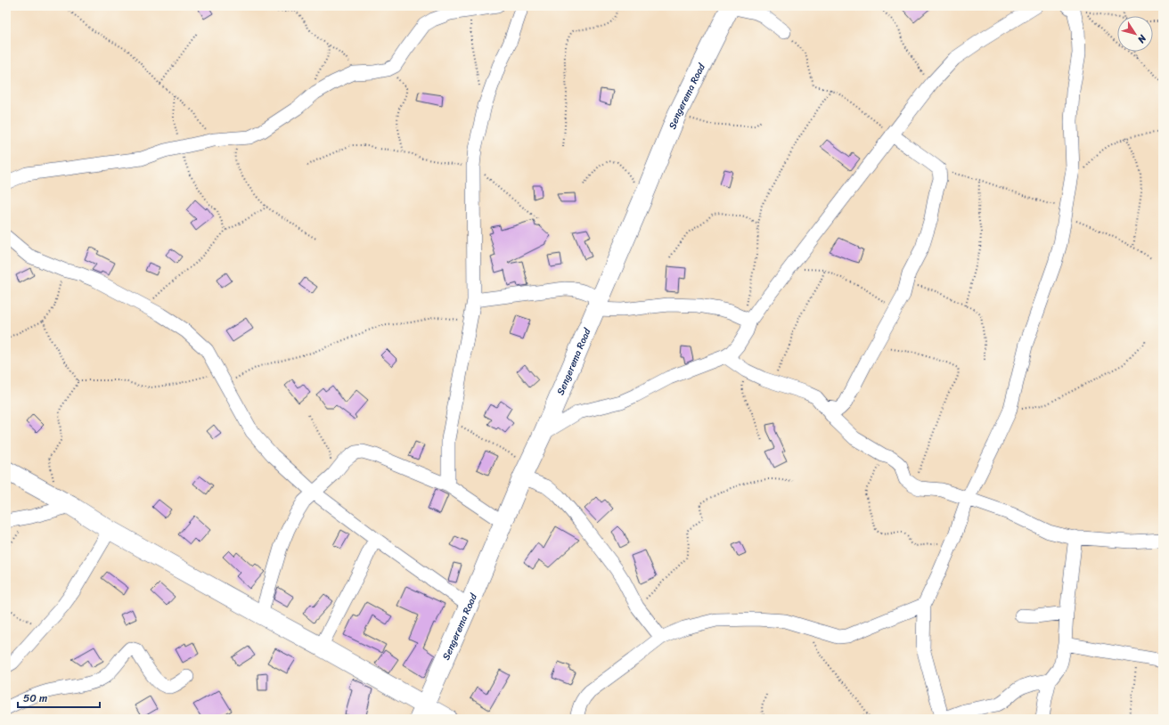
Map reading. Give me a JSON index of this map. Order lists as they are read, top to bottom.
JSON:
{
  "streets": {
    "main road": ["Sengerema Road"]
  },
  "scale_bar": "50 m",
  "north": "bottom right"
}
